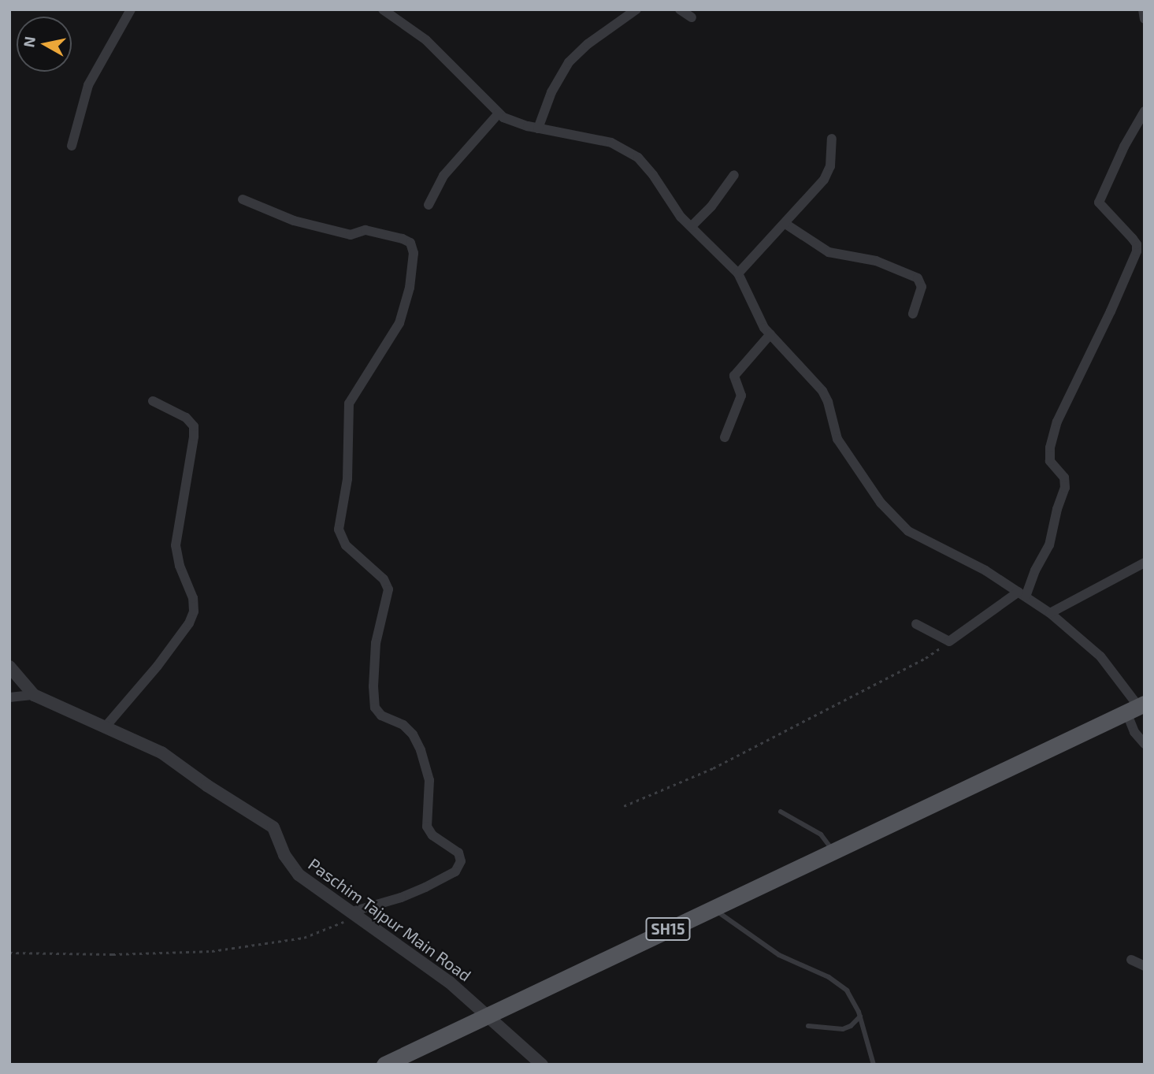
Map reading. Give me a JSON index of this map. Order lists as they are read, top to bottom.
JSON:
{
  "streets": {
    "main road": ["SH15"],
    "street": ["Paschim Tajpur Main Road"]
  },
  "crossings": [
    ["Paschim Tajpur Main Road", "SH15"]
  ],
  "north": "left"
}
